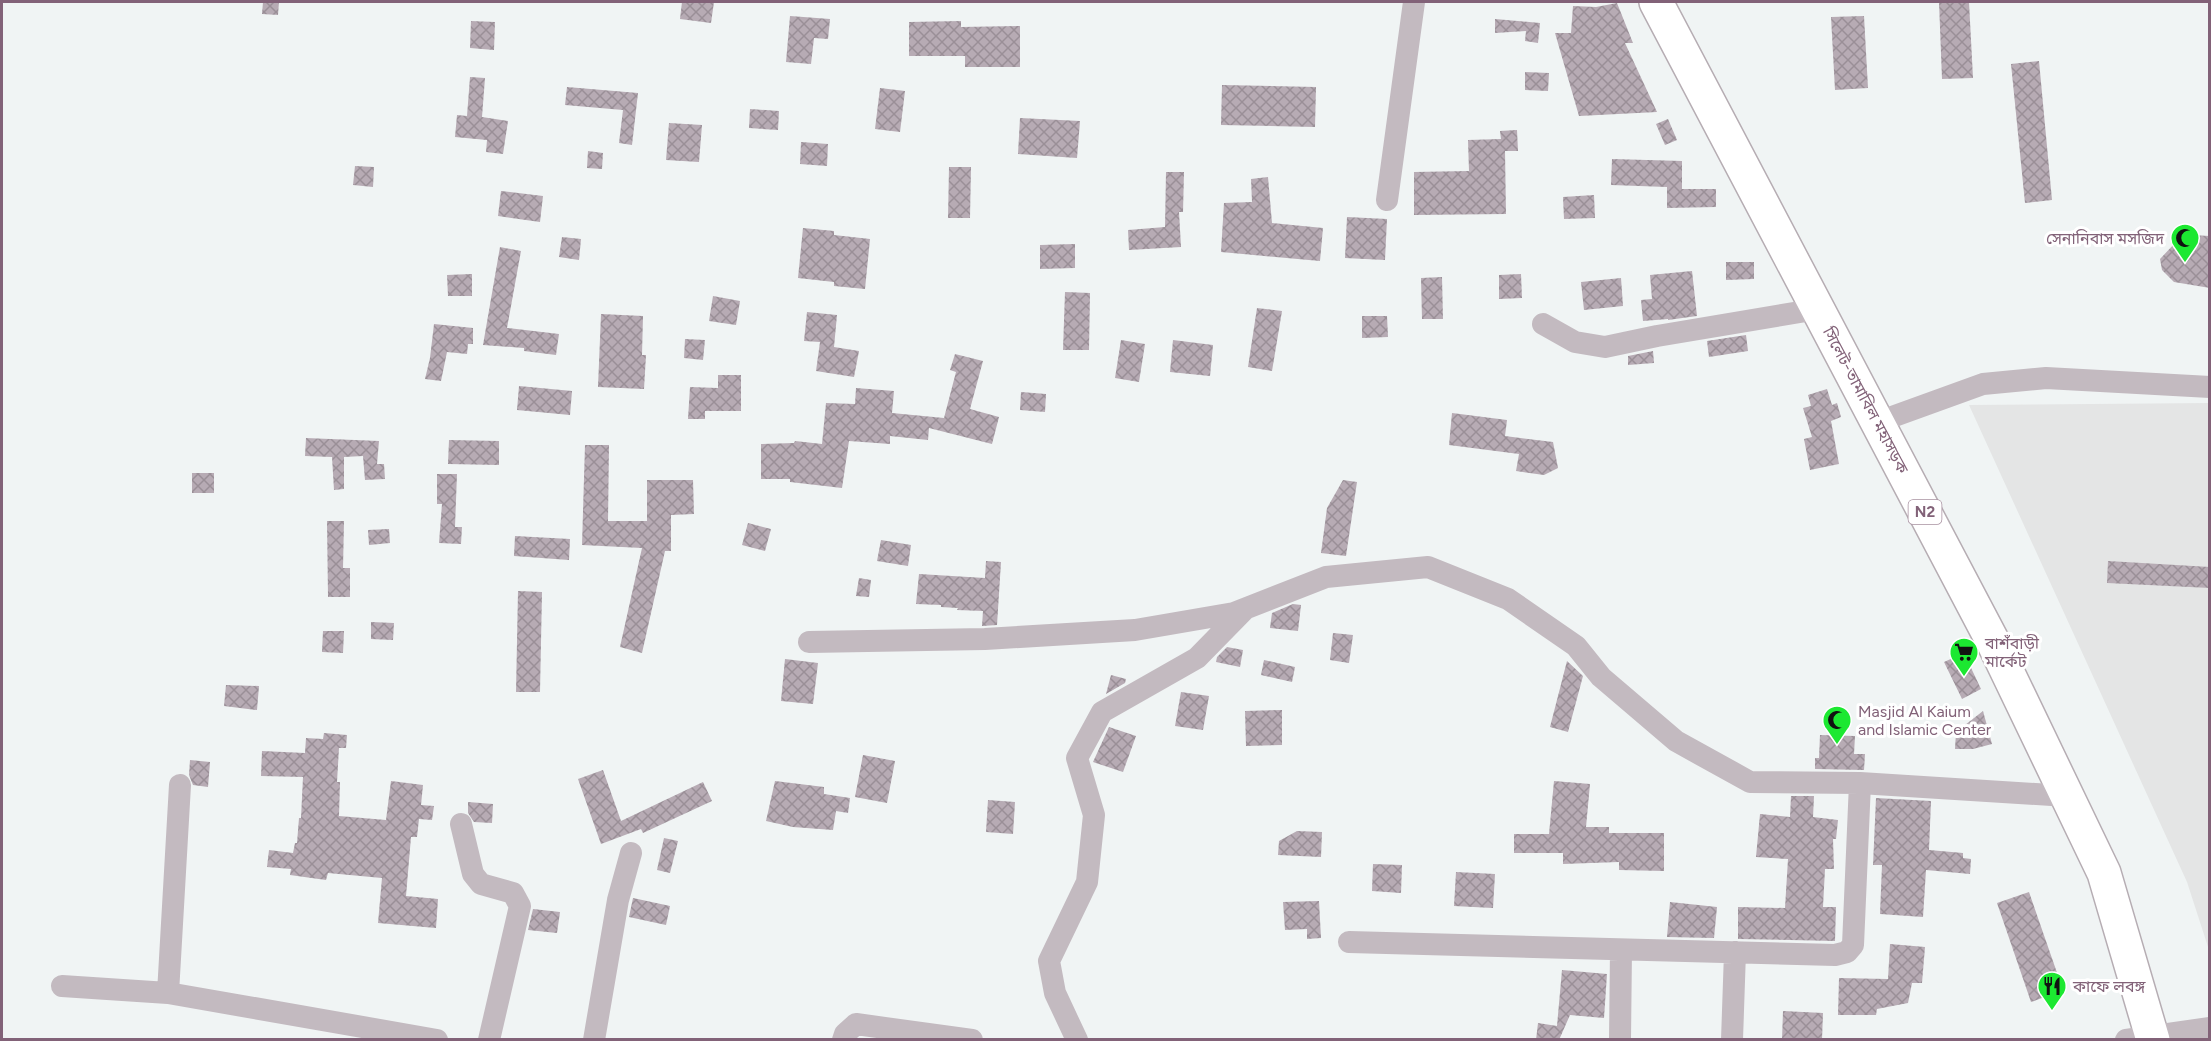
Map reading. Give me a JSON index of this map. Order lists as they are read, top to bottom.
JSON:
{
  "streets": {
    "highway": ["সিলেট-তামাবিল মহাসড়ক", "N2"]
  },
  "places": {
    "mosque": ["সেনানিবাস মসজিদ", "Masjid Al Kaium and Islamic Center"],
    "supermarket": ["বাশঁবাড়ী মার্কেট"],
    "restaurant": ["কাফে লবঙ্গ"]
  }
}
